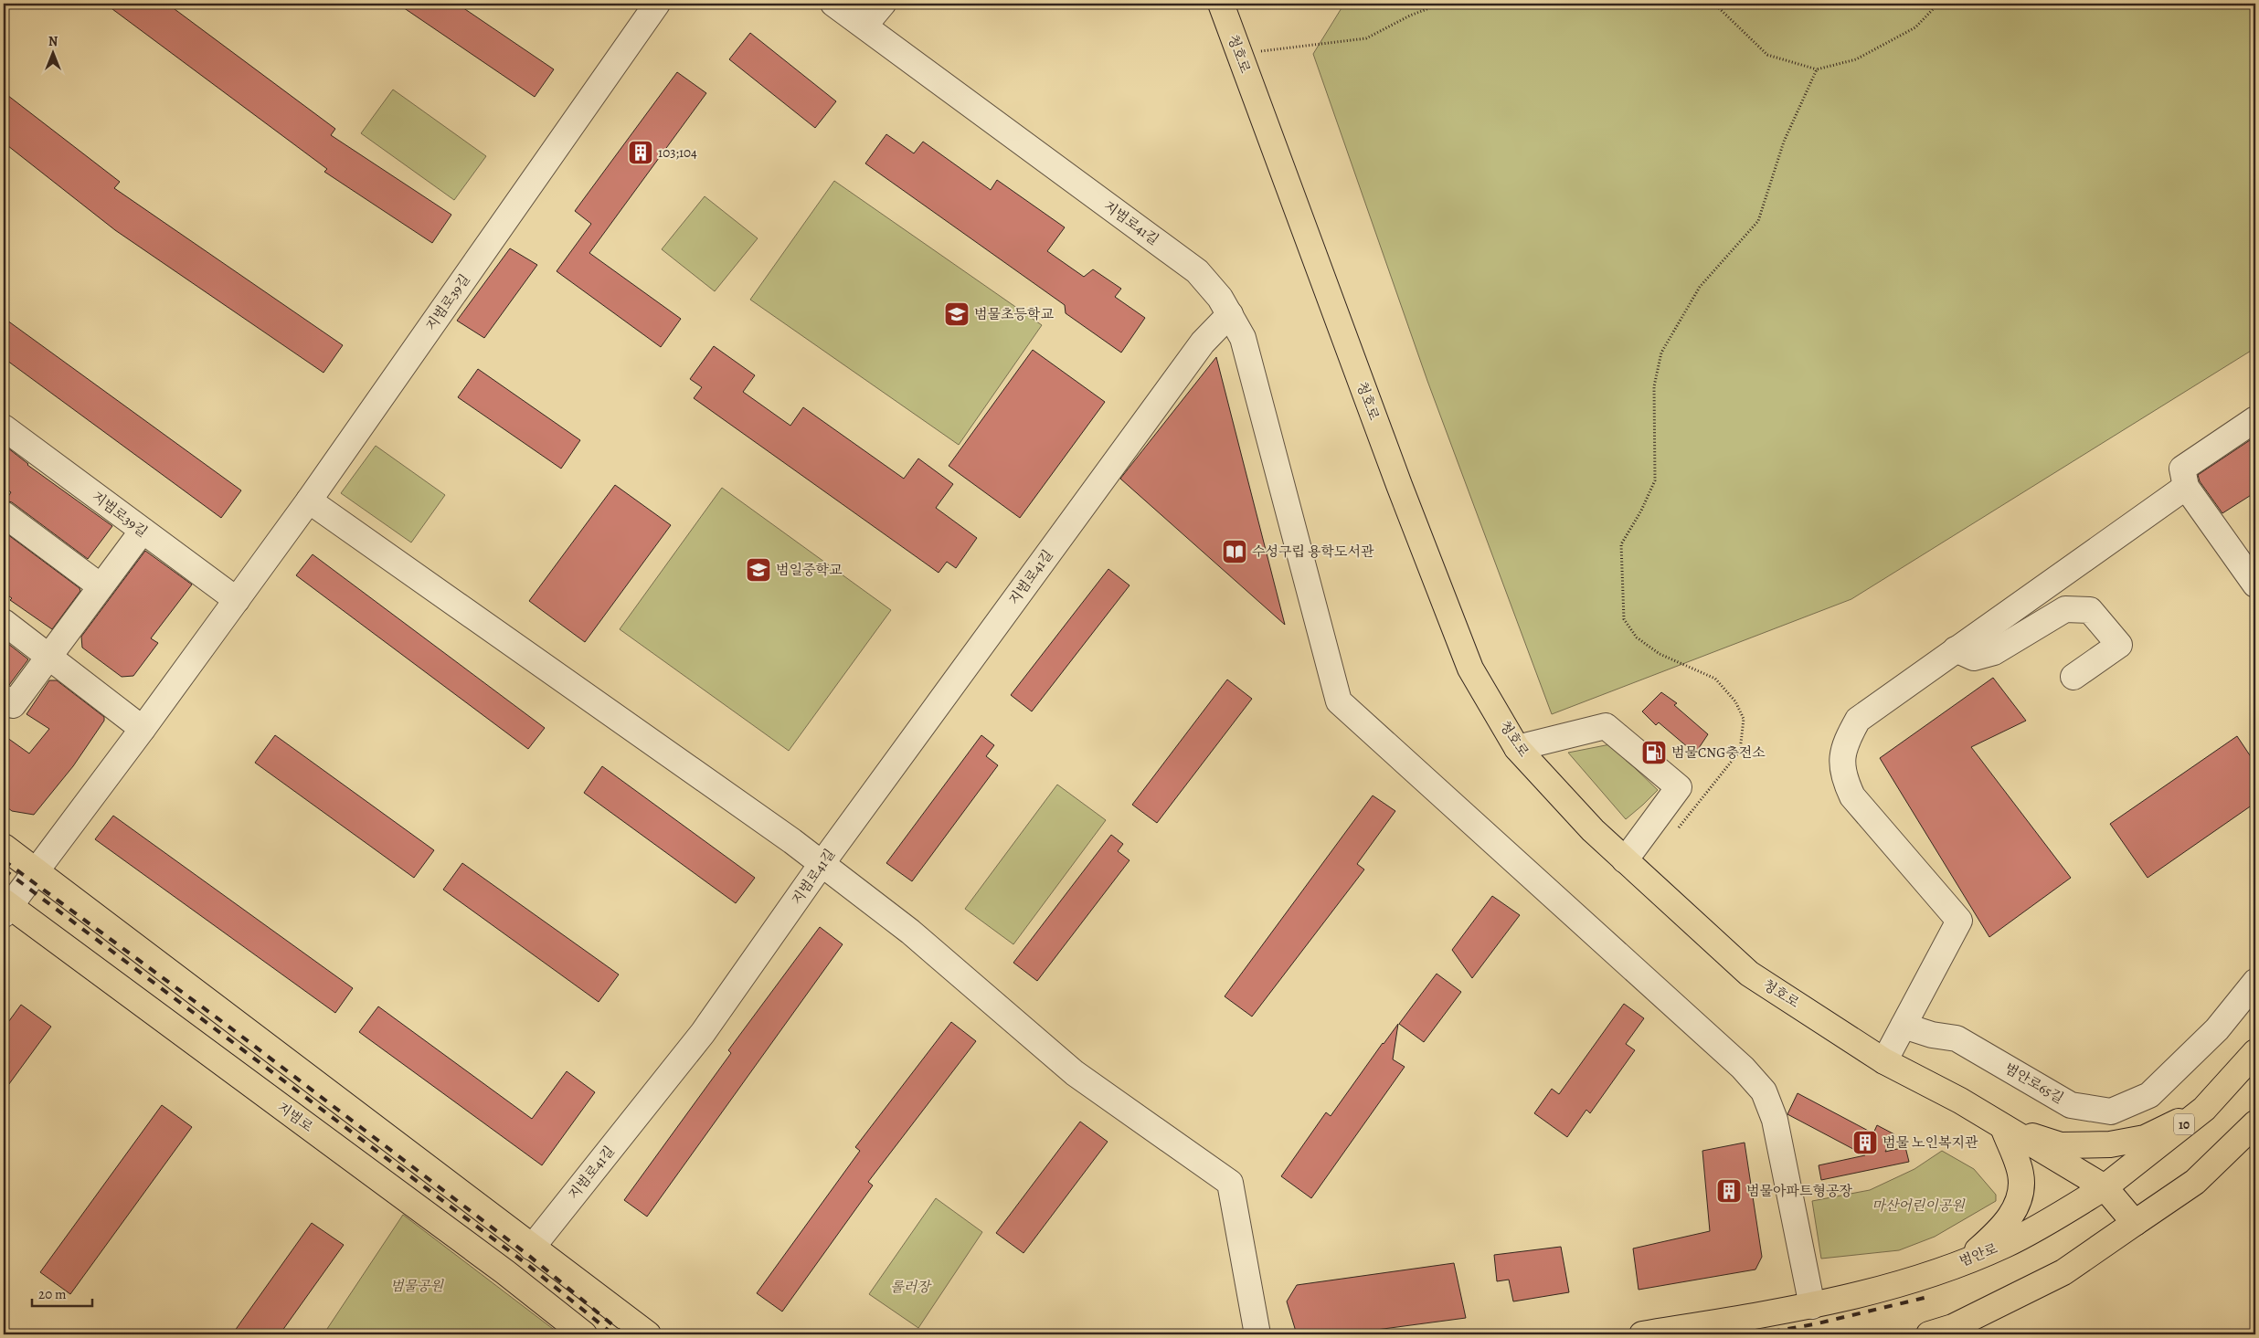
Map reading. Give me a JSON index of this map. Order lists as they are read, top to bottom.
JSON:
{
  "streets": {
    "main road": [
      "청호로",
      "지범로",
      "10",
      "범안로"
    ],
    "street": ["지범로41길", "지범로39길", "범안로65길"]
  },
  "crossings": [
    ["청호로", "범안로"],
    ["지범로39길", "지범로"]
  ],
  "parks": ["마산어린이공원", "범물공원", "롤러장"],
  "places": {
    "building": ["103;104", "범물 노인복지관", "범물아파트형공장"],
    "school or university": ["범물초등학교", "범일중학교"],
    "library": ["수성구립 용학도서관"],
    "fuel station": ["범물CNG충전소"]
  },
  "scale_bar": "20 m",
  "north": "top"
}
